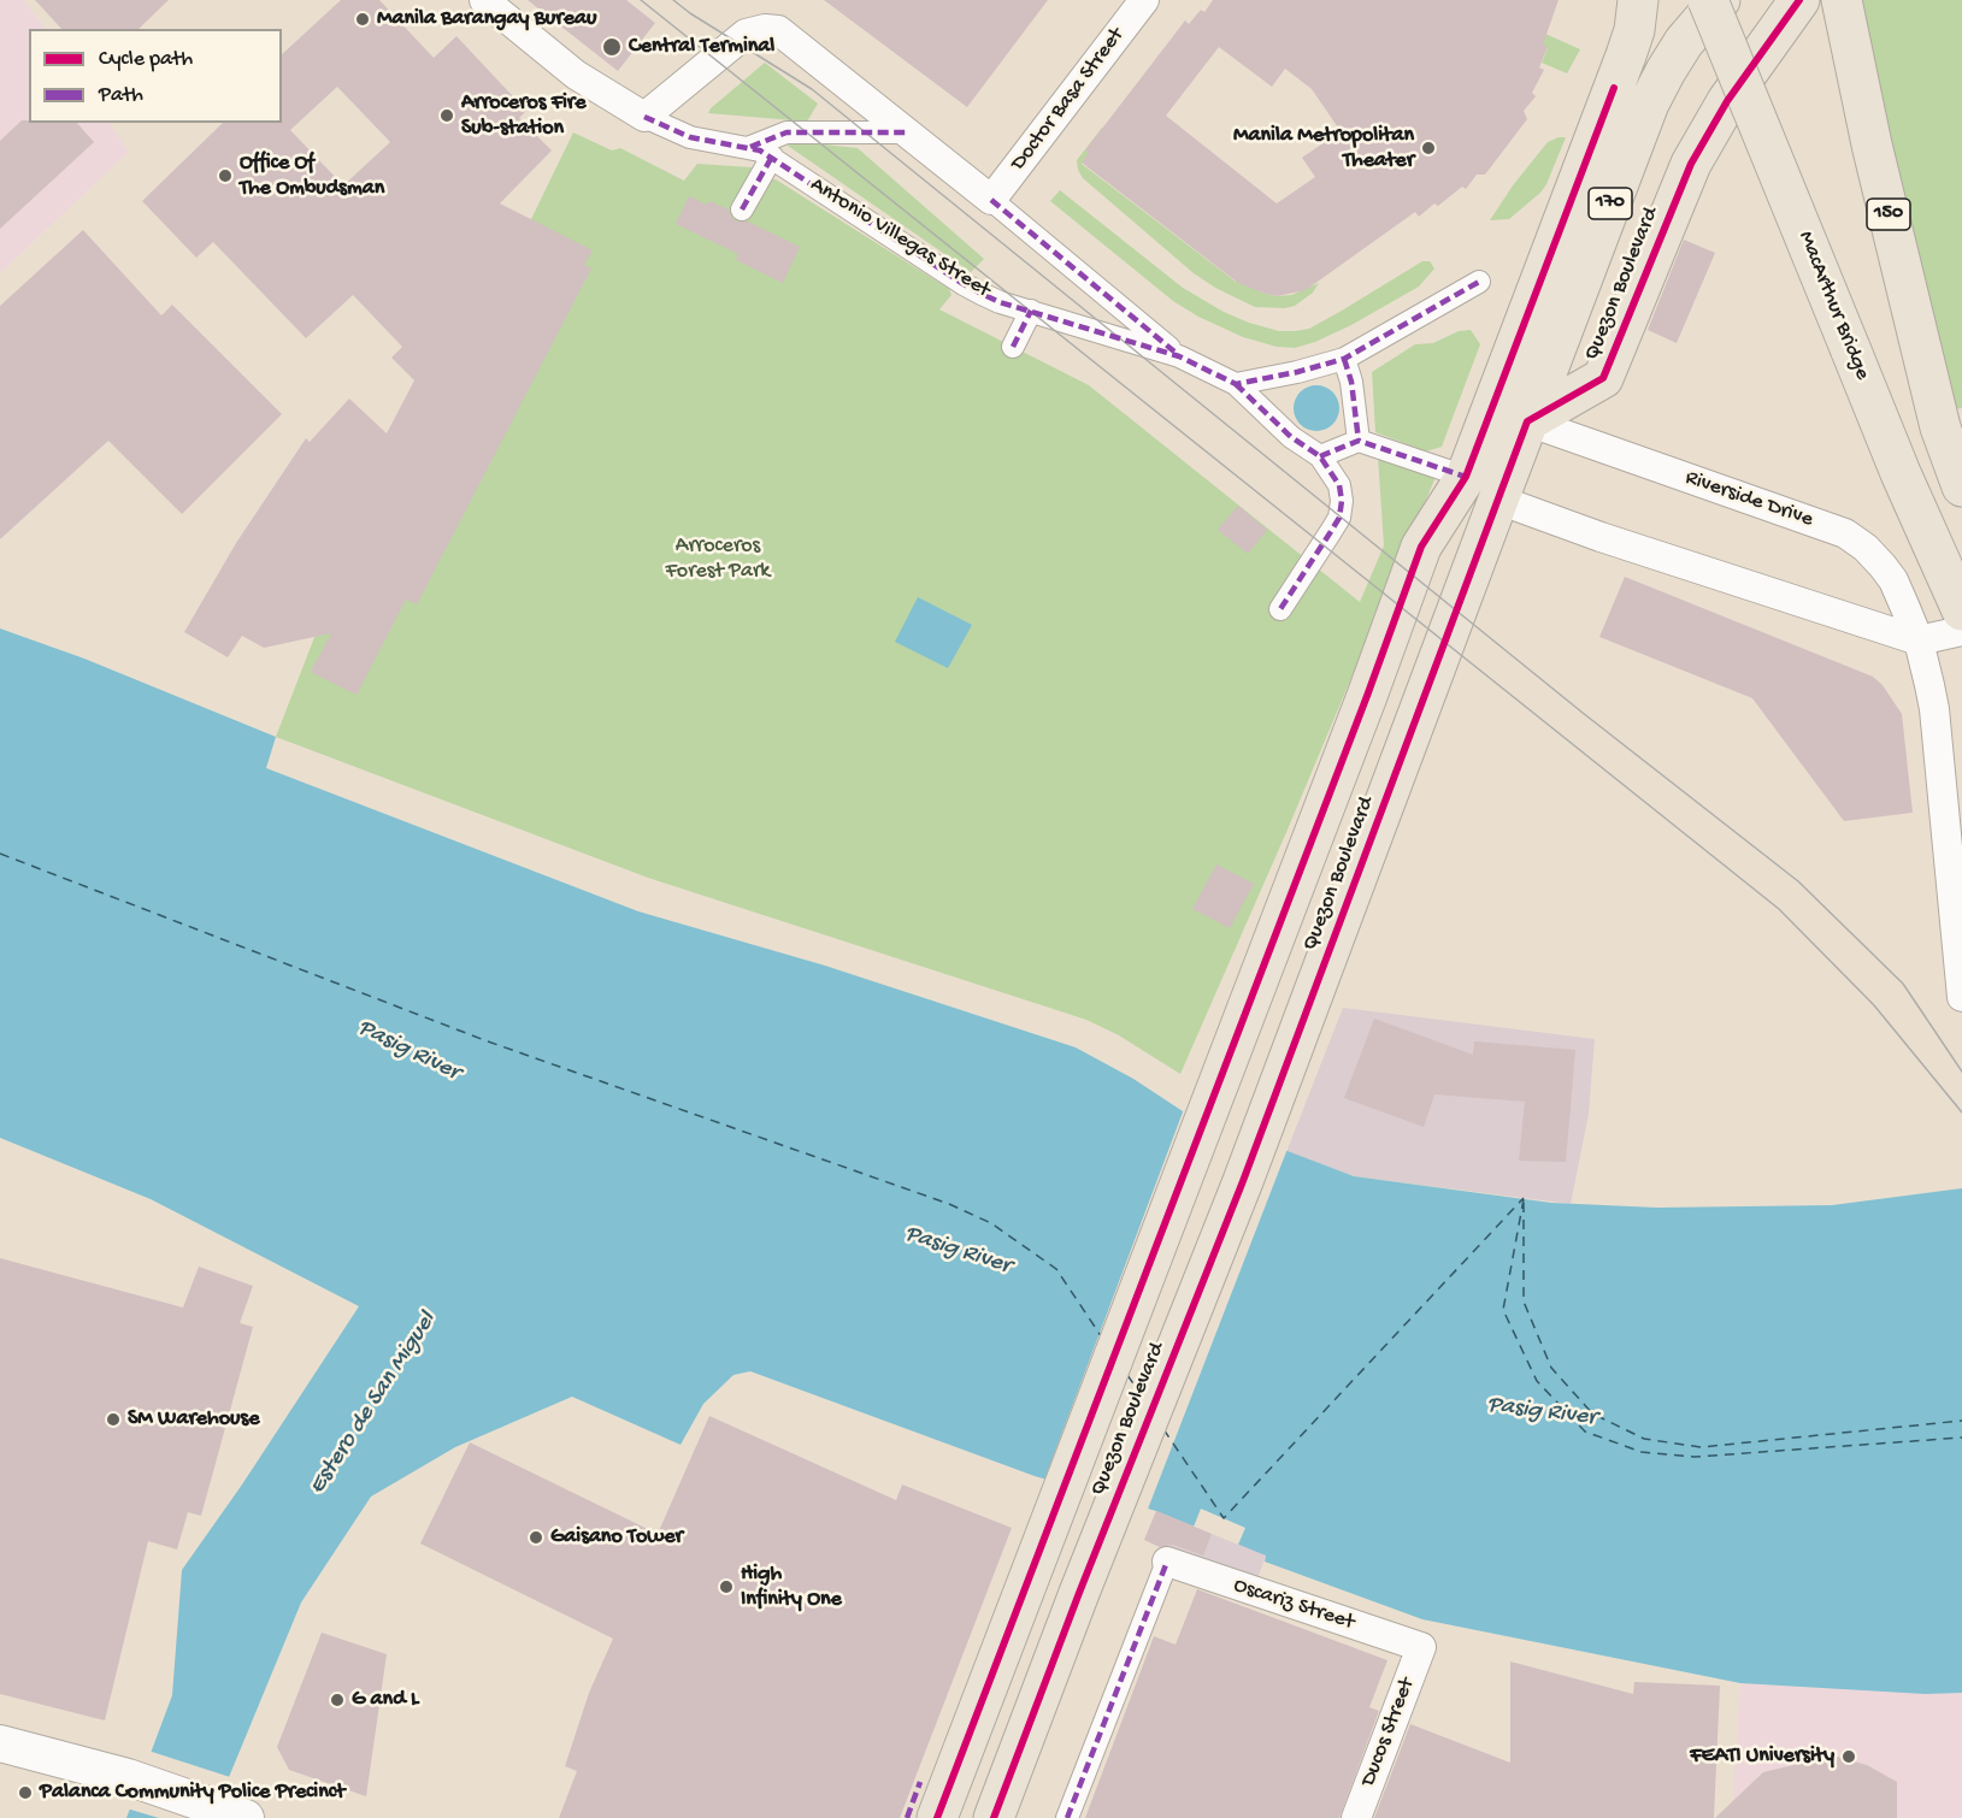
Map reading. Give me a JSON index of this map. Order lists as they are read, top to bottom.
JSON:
{
  "streets": {
    "main road": [
      "170",
      "150",
      "Quezon Boulevard",
      "MacArthur Bridge"
    ],
    "street": [
      "Doctor Basa Street",
      "Antonio Villegas Street",
      "Riverside Drive",
      "Oscariz Street",
      "Ducos Street"
    ]
  },
  "crossings": [
    ["Doctor Basa Street", "Antonio Villegas Street"],
    ["Quezon Boulevard", "Riverside Drive"],
    ["Oscariz Street", "Ducos Street"]
  ],
  "water": ["Pasig River", "Estero de San Miguel"],
  "parks": ["Arroceros Forest Park"],
  "places": [
    "Manila Barangay Bureau",
    "Central Terminal",
    "Arroceros Fire Sub-station",
    "Manila Metropolitan Theater",
    "Office Of The Ombudsman",
    "SM Warehouse",
    "Gaisano Tower",
    "High Infinity One",
    "G and L",
    "FEATI University",
    "Palanca Community Police Precinct"
  ],
  "legend": ["Cycle path", "Path"]
}
